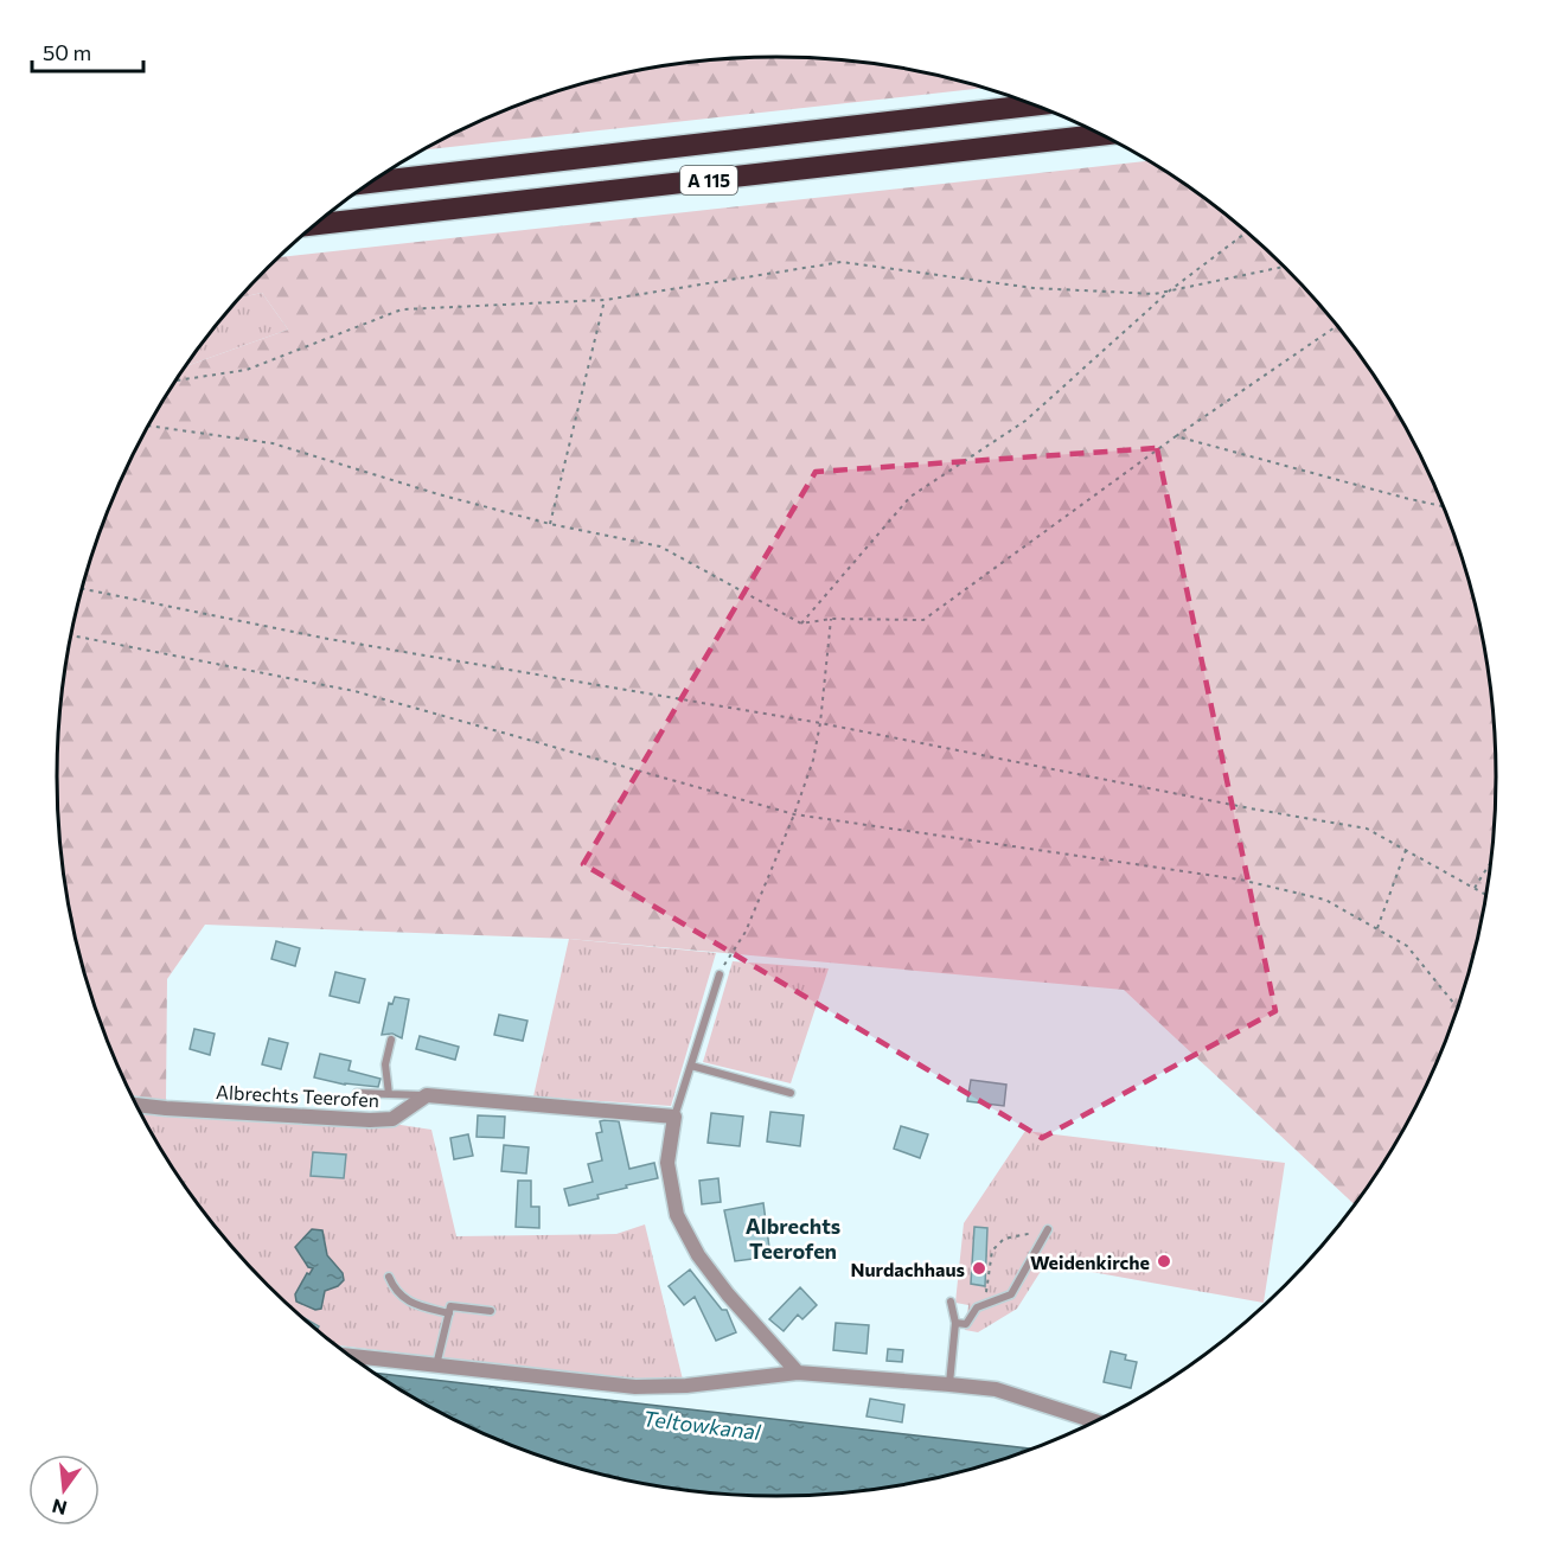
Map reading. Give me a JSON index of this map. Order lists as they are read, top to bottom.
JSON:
{
  "streets": {
    "highway": ["A 115"],
    "street": ["Albrechts Teerofen"]
  },
  "districts": ["Albrechts Teerofen"],
  "water": ["Teltowkanal"],
  "places": ["Weidenkirche", "Nurdachhaus"],
  "scale_bar": "50 m",
  "north": "bottom"
}
